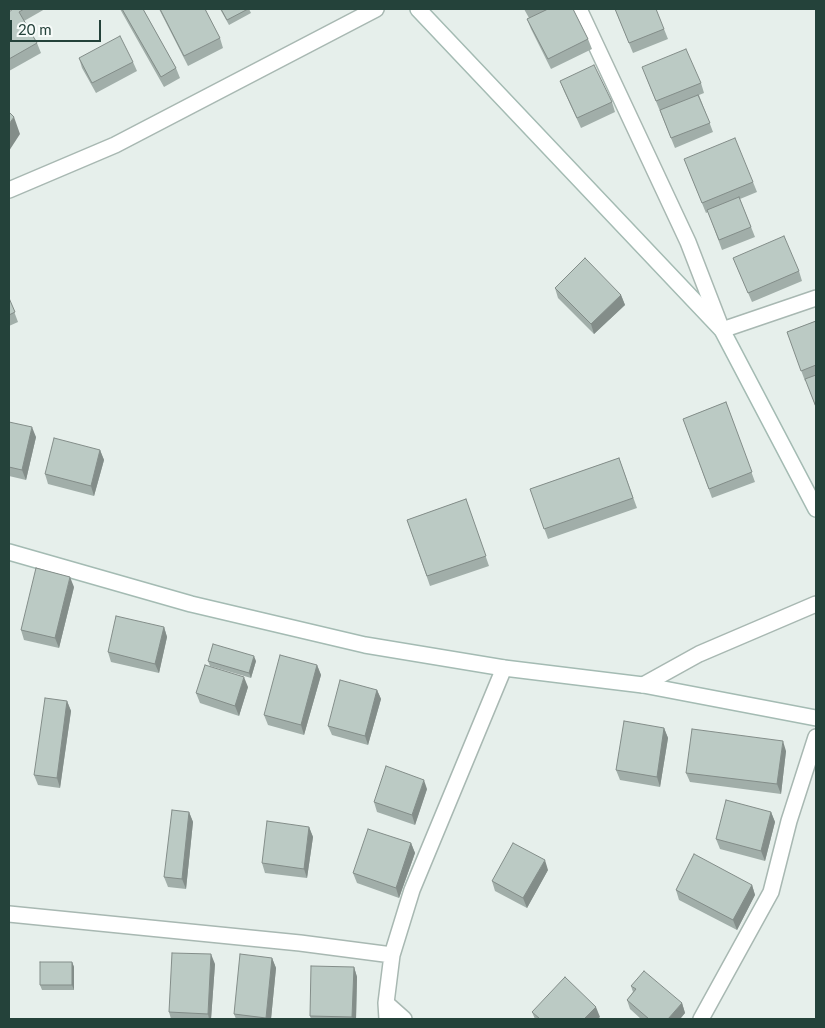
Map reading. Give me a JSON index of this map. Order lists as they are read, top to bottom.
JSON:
{
  "scale_bar": "20 m"
}
